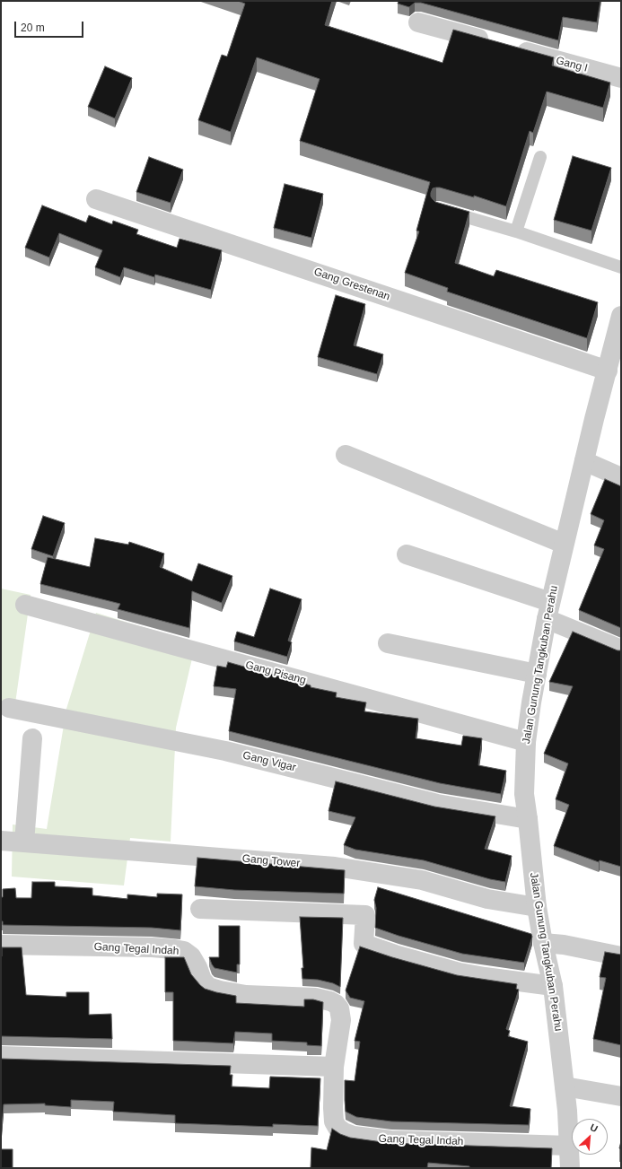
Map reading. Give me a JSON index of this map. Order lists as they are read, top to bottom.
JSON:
{
  "streets": {
    "street": [
      "Gang I",
      "Gang Grestenan",
      "Jalan Gunung Tangkuban Perahu",
      "Gang Pisang",
      "Gang Vigar",
      "Gang Tower",
      "Gang Tegal Indah"
    ]
  },
  "crossings": [
    ["Gang Grestenan", "Jalan Gunung Tangkuban Perahu"],
    ["Jalan Gunung Tangkuban Perahu", "Gang Pisang"],
    ["Jalan Gunung Tangkuban Perahu", "Gang Vigar"],
    ["Jalan Gunung Tangkuban Perahu", "Gang Tower"],
    ["Jalan Gunung Tangkuban Perahu", "Gang Tegal Indah"]
  ],
  "scale_bar": "20 m",
  "north": "top right"
}
